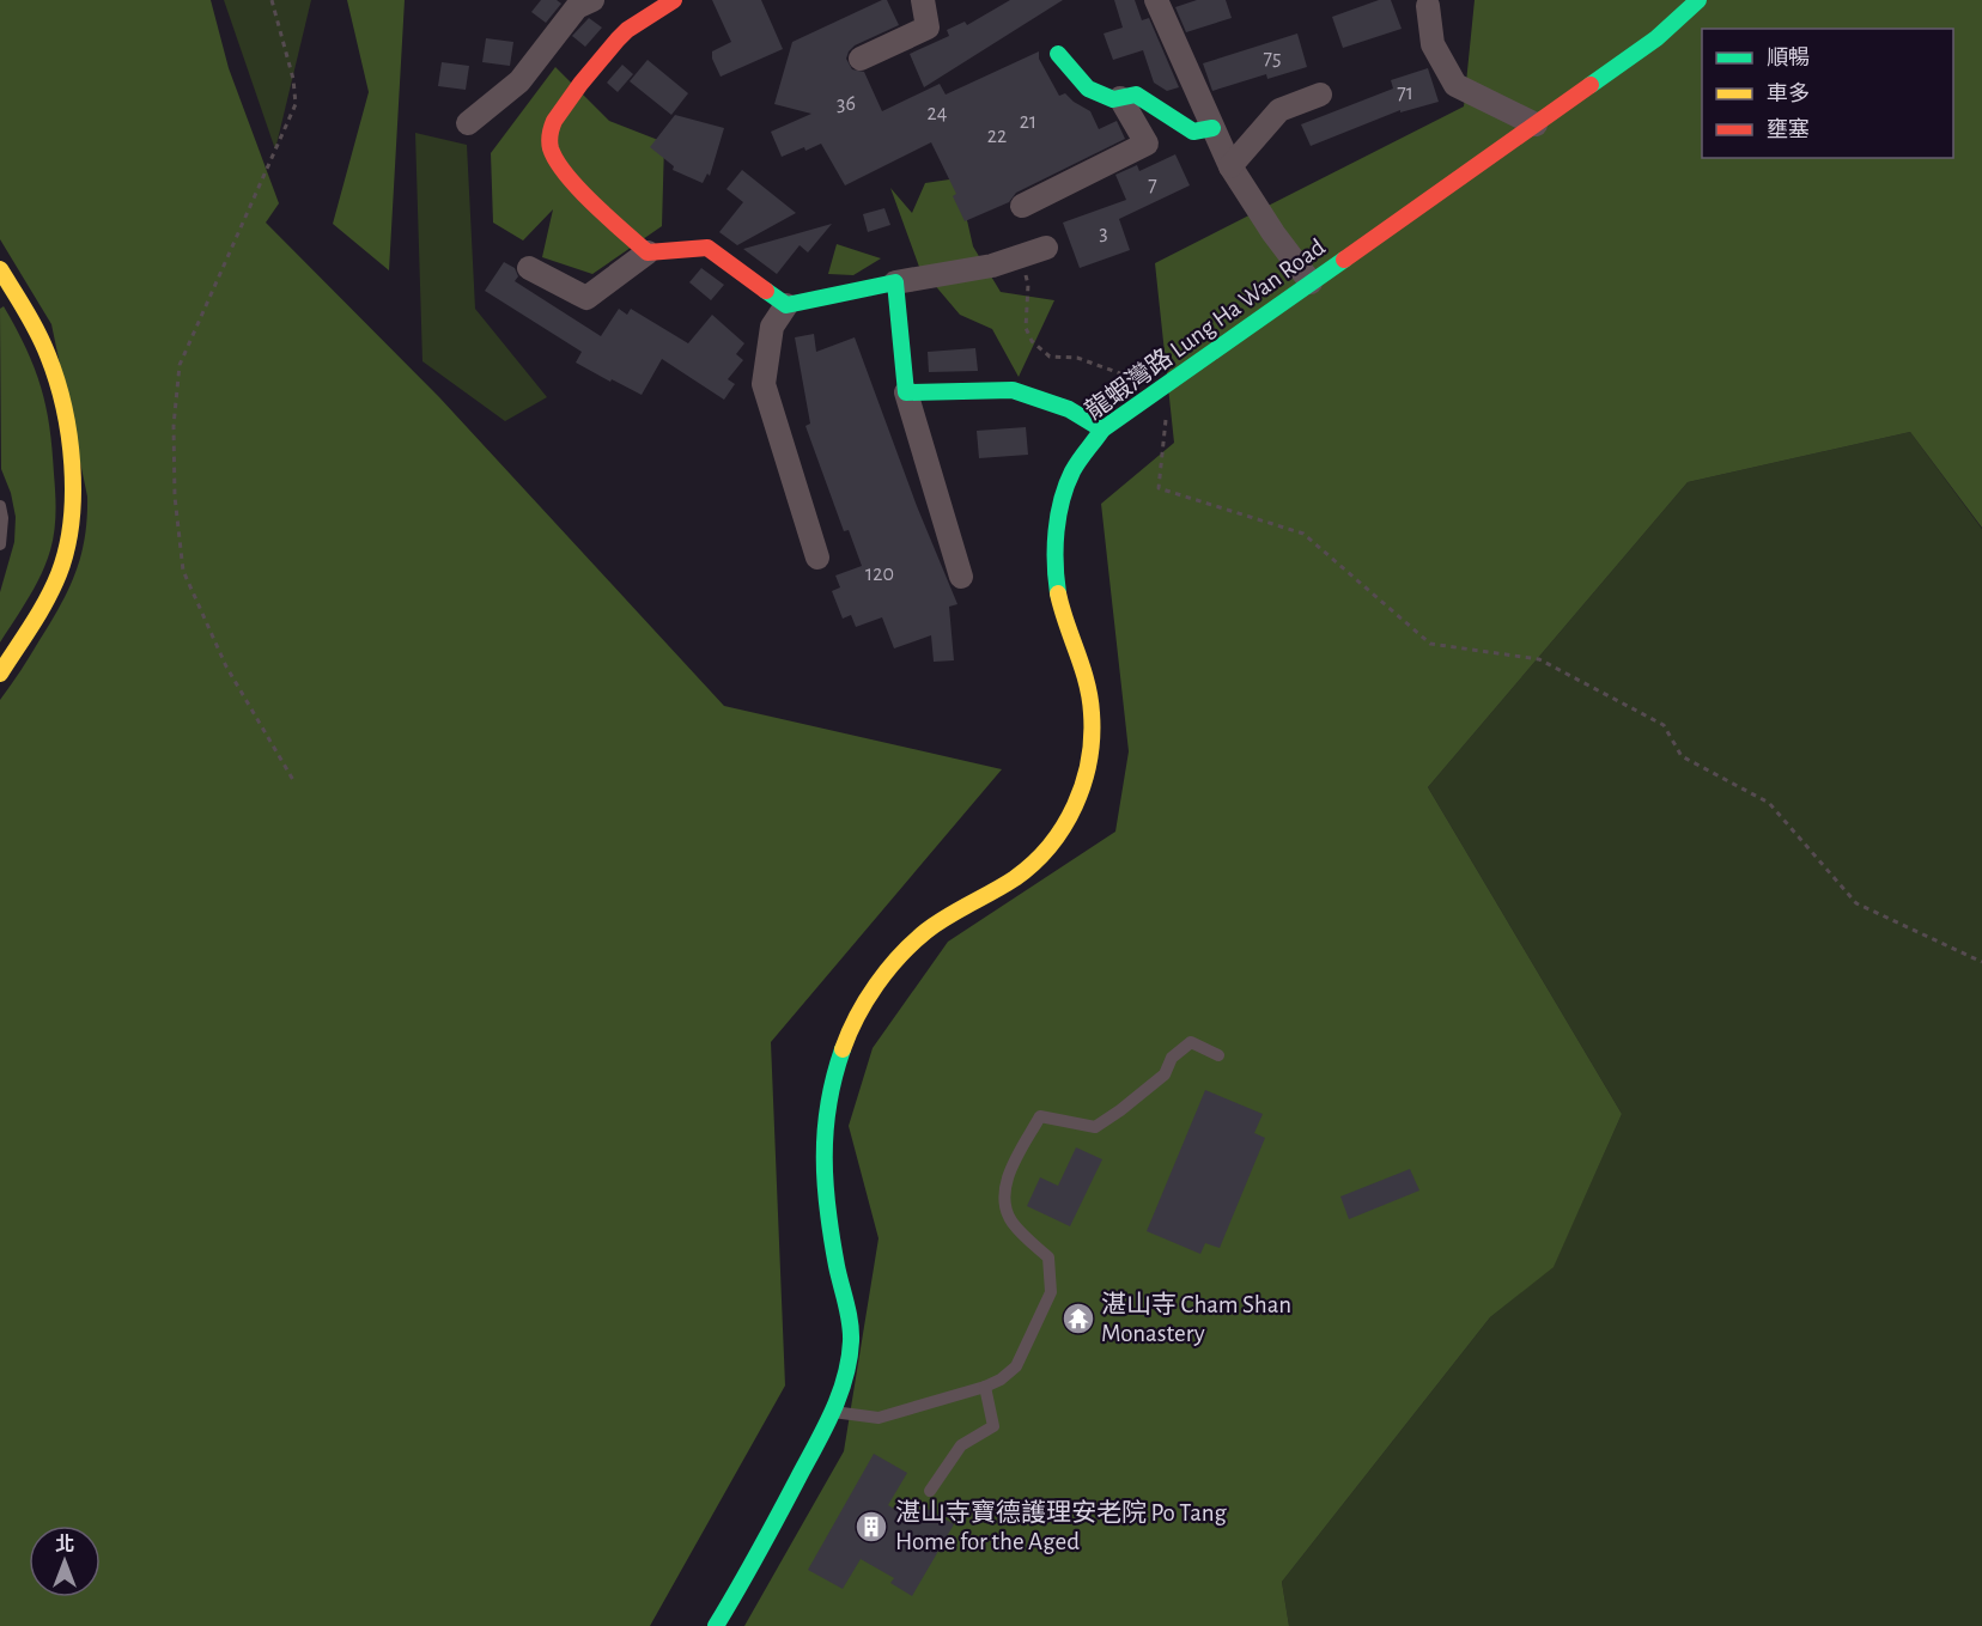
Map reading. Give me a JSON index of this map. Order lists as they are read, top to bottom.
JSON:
{
  "streets": {
    "street": ["龍蝦灣路 Lung Ha Wan Road"]
  },
  "places": {
    "temple": ["湛山寺 Cham Shan Monastery"],
    "building": ["湛山寺寶德護理安老院 Po Tang Home for the Aged"]
  },
  "house_numbers": [
    "75",
    "71",
    "36",
    "24",
    "21",
    "22",
    "7",
    "3",
    "120"
  ],
  "legend": ["順暢", "車多", "壅塞"],
  "north": "top"
}
